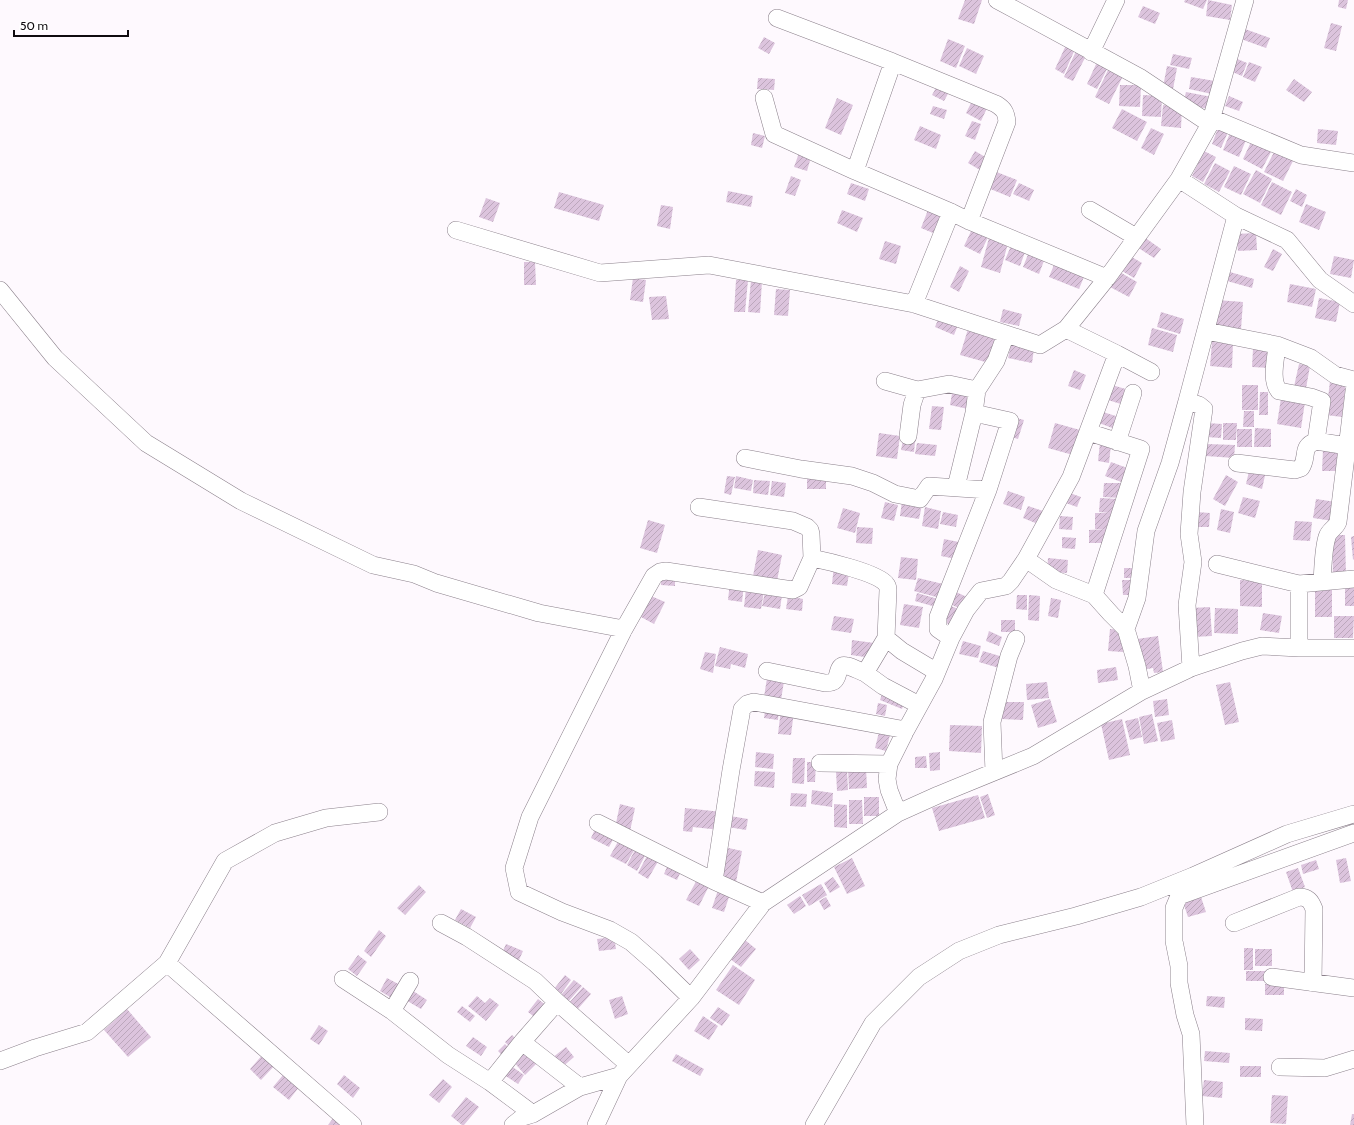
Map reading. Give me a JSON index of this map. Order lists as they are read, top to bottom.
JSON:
{
  "scale_bar": "50 m"
}
